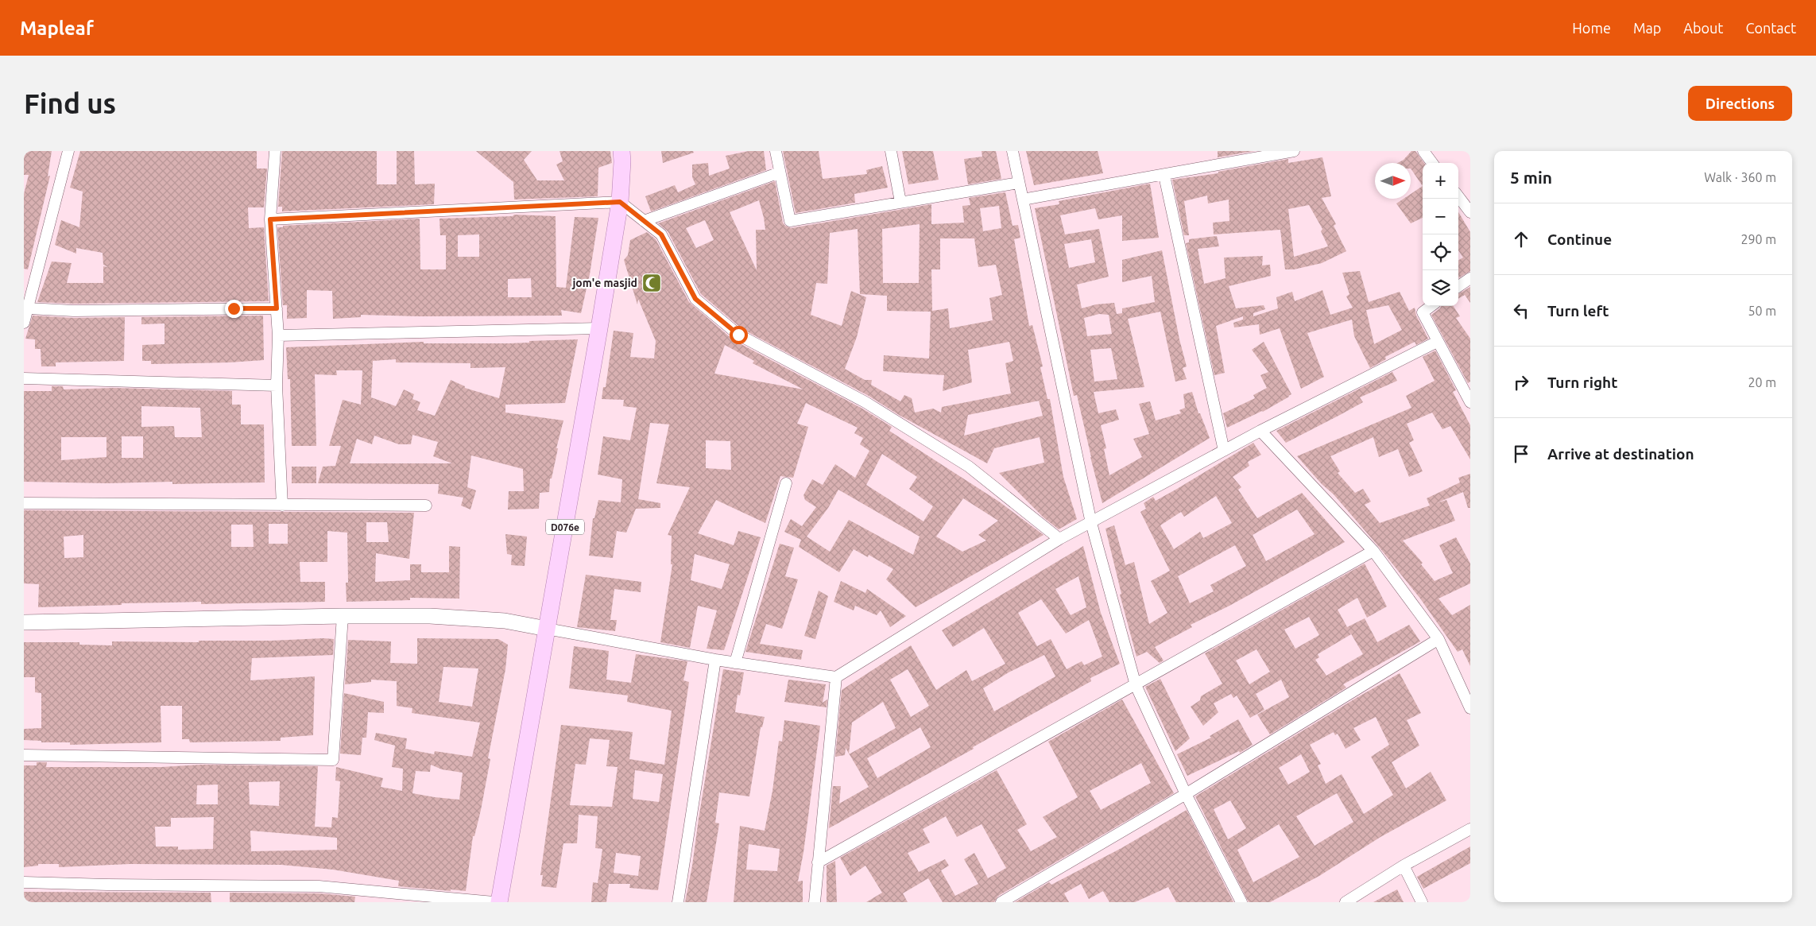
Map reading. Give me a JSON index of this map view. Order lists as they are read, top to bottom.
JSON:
{
  "streets": {
    "main road": ["D076e"]
  },
  "places": {
    "mosque": ["jom'e masjid"]
  },
  "north": "right",
  "page": {
    "header": "Mapleaf",
    "nav": [
      "Home",
      "Map",
      "About",
      "Contact"
    ],
    "buttons": "Directions",
    "title": "Find us",
    "heading": ["5 min", "Walk · 360 m"],
    "map_buttons": ["+", "−"],
    "list": [
      ["Continue", "290 m"],
      ["Turn left", "50 m"],
      ["Turn right", "20 m"],
      "Arrive at destination"
    ]
  }
}
